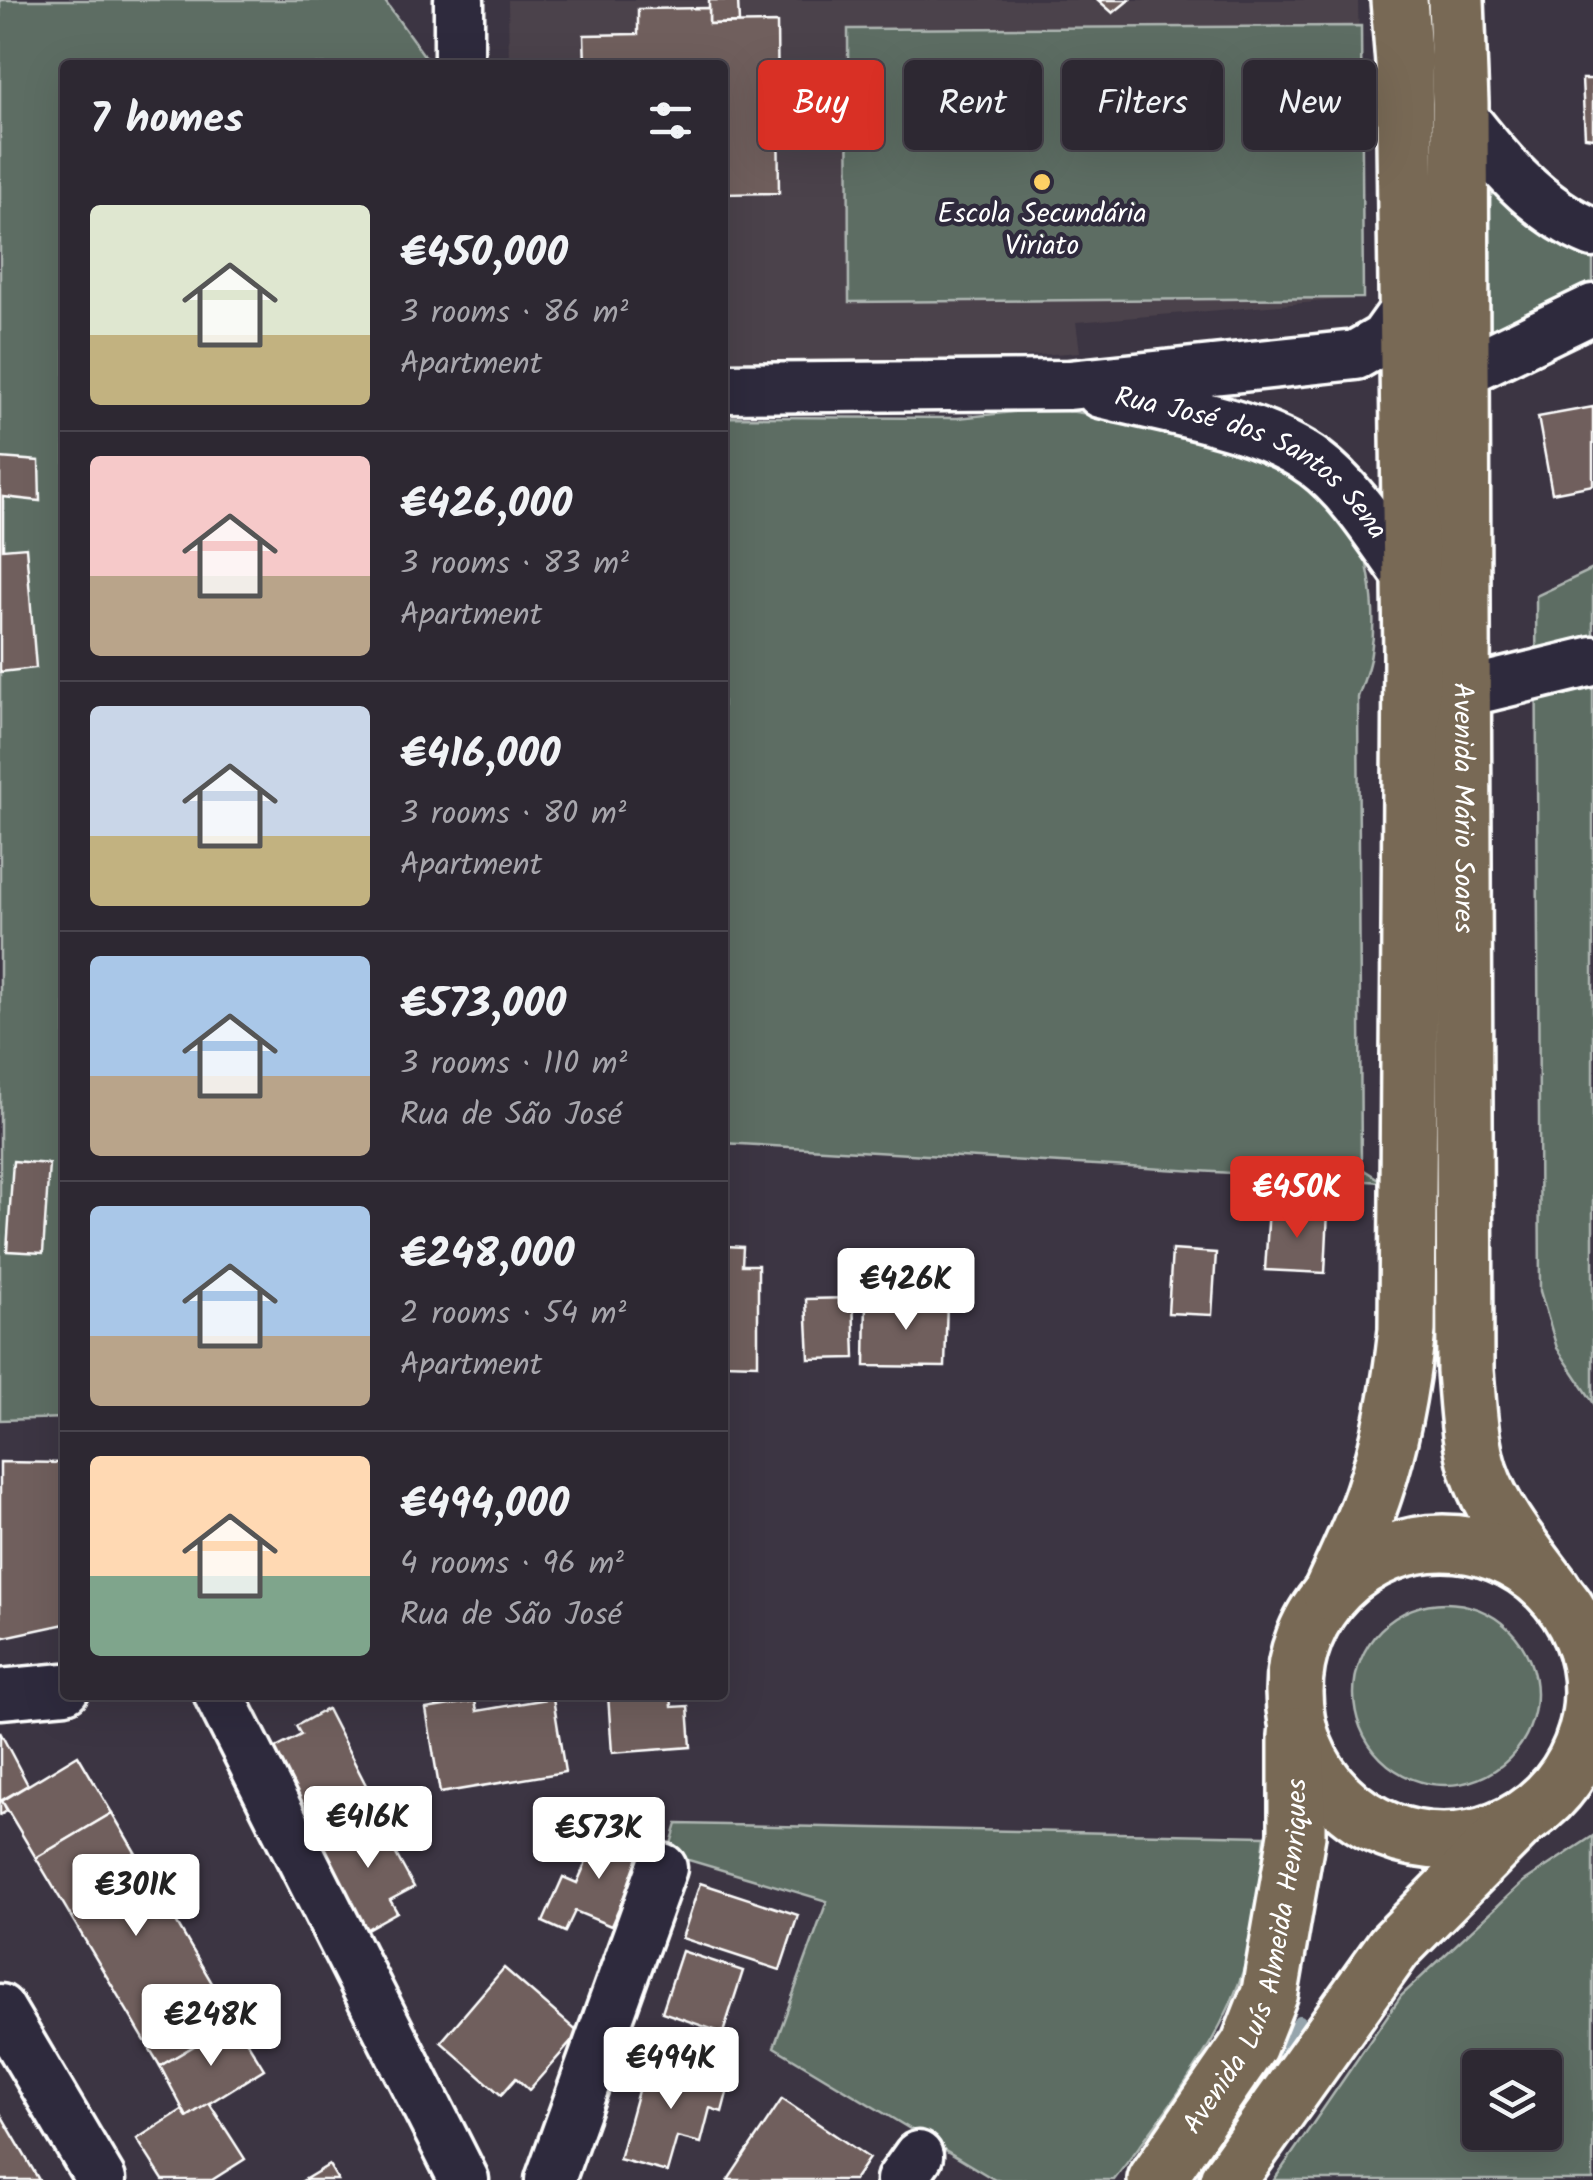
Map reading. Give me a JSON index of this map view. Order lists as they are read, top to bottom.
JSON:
{
  "streets": {
    "main road": ["Avenida Mário Soares", "Avenida Luís Almeida Henriques"],
    "street": ["Rua José dos Santos Sena"]
  },
  "crossings": [
    ["Rua José dos Santos Sena", "Avenida Mário Soares"],
    ["Avenida Mário Soares", "Avenida Luís Almeida Henriques"]
  ],
  "places": ["Escola Secundária Viriato"],
  "page": {
    "chip": [
      "Buy",
      "Rent",
      "Filters",
      "New"
    ],
    "heading": "7 homes",
    "list": [
      {
        "name": "€450,000",
        "note": "3 rooms · 86 m² · Apartment"
      },
      {
        "name": "€426,000",
        "note": "3 rooms · 83 m² · Apartment"
      },
      {
        "name": "€416,000",
        "note": "3 rooms · 80 m² · Apartment"
      },
      {
        "name": "€573,000",
        "note": "3 rooms · 110 m² · Rua de São José"
      },
      {
        "name": "€248,000",
        "note": "2 rooms · 54 m² · Apartment"
      },
      {
        "name": "€494,000",
        "note": "4 rooms · 96 m² · Rua de São José"
      }
    ],
    "price": [
      "€450K",
      "€426K",
      "€416K",
      "€573K",
      "€301K",
      "€248K",
      "€494K"
    ]
  }
}
